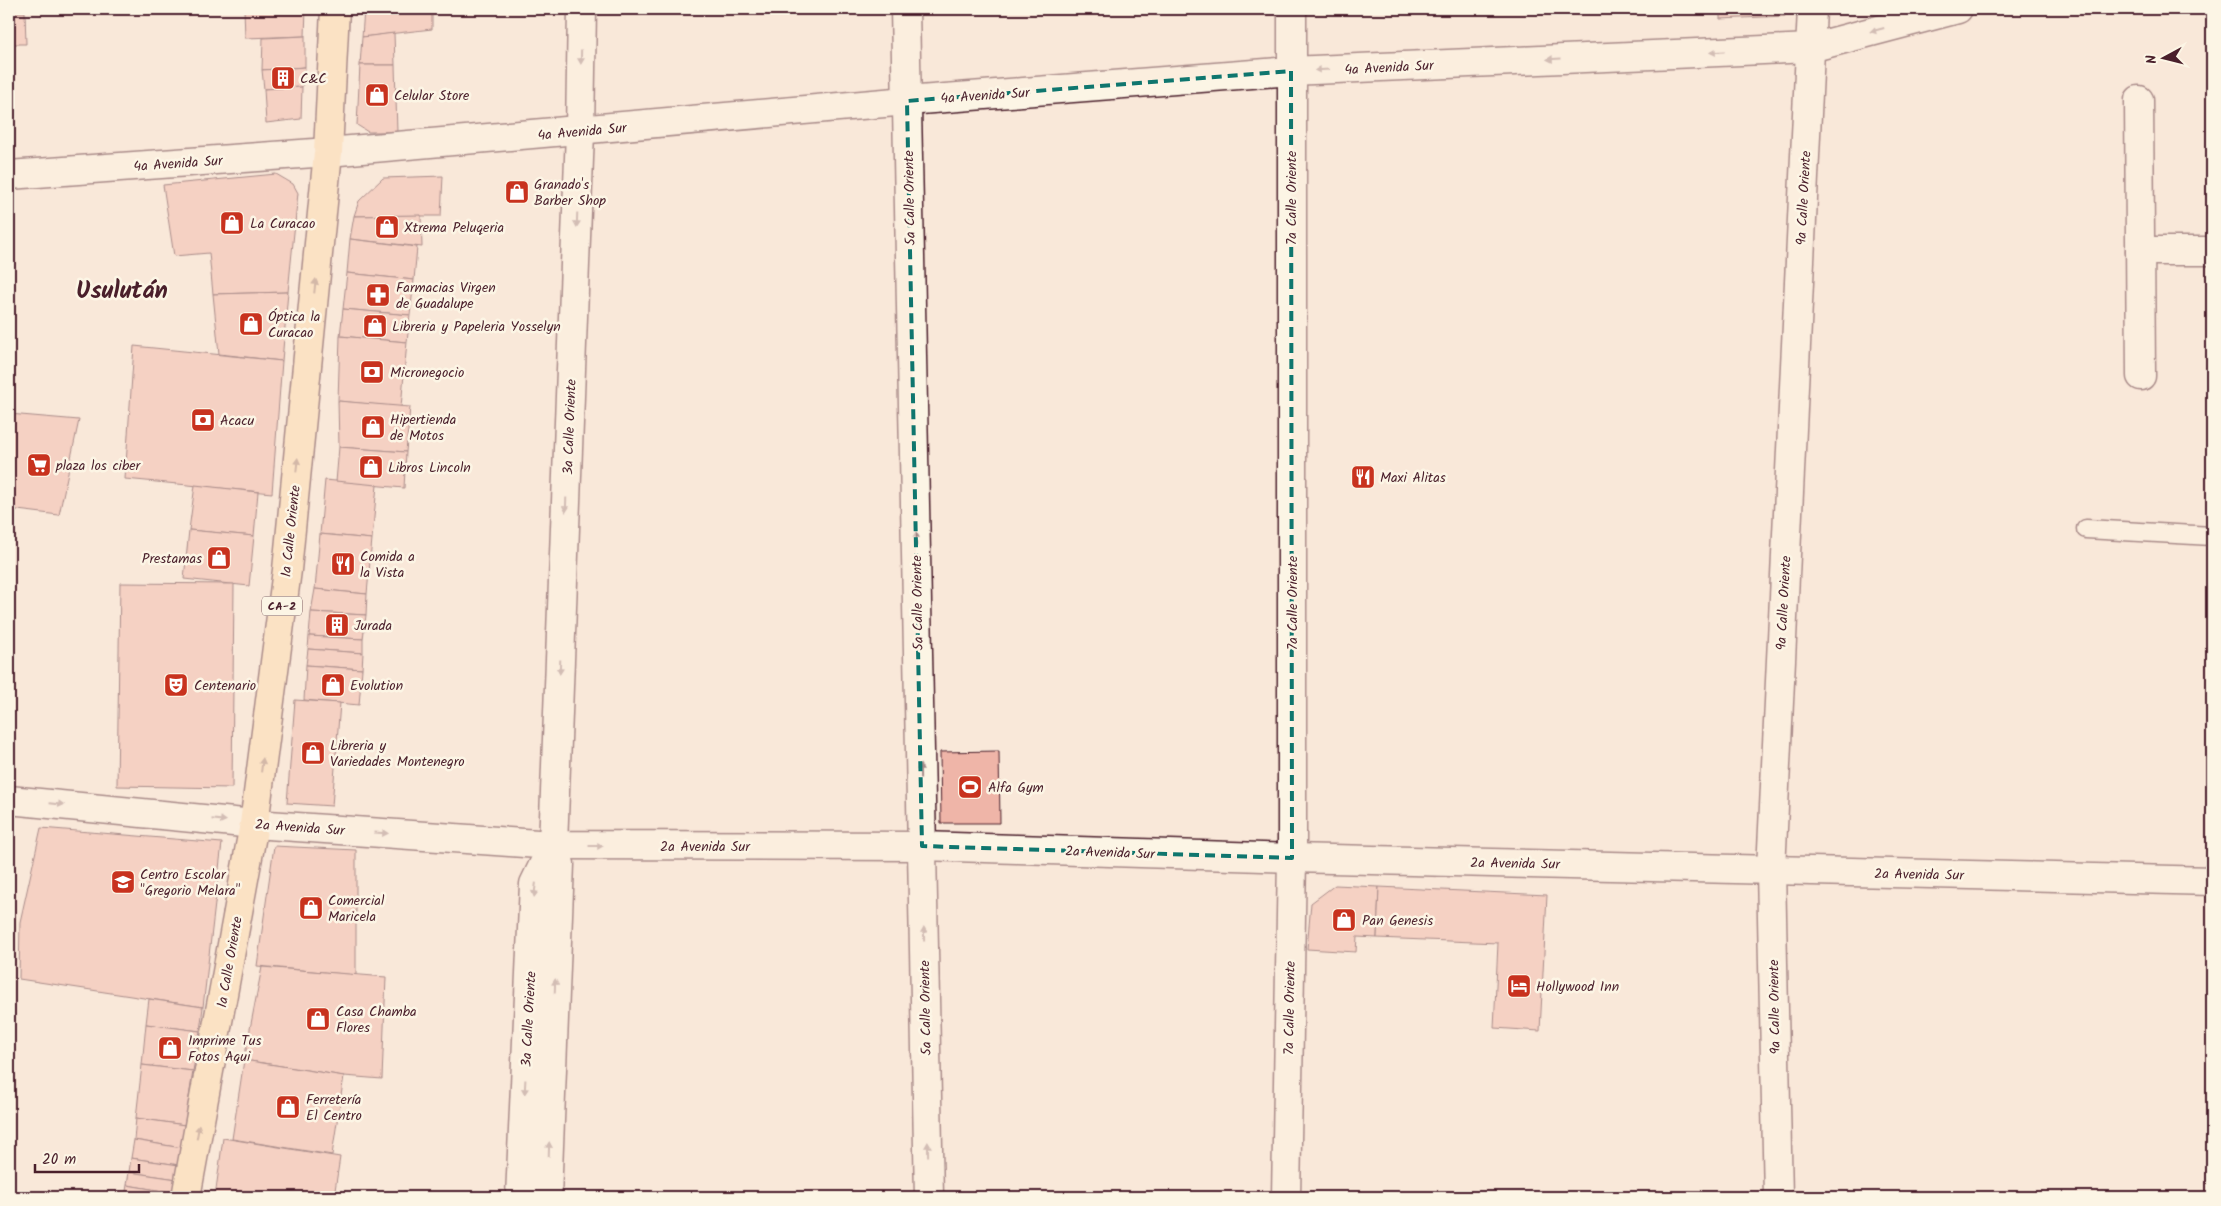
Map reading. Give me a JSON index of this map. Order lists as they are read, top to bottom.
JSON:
{
  "streets": {
    "main road": ["1a Calle Oriente", "CA-2"],
    "street": [
      "4a Avenida Sur",
      "5a Calle Oriente",
      "7a Calle Oriente",
      "9a Calle Oriente",
      "3a Calle Oriente",
      "2a Avenida Sur"
    ]
  },
  "crossings": [
    ["4a Avenida Sur", "5a Calle Oriente"],
    ["4a Avenida Sur", "7a Calle Oriente"],
    ["4a Avenida Sur", "9a Calle Oriente"],
    ["4a Avenida Sur", "3a Calle Oriente"],
    ["4a Avenida Sur", "1a Calle Oriente"],
    ["5a Calle Oriente", "2a Avenida Sur"],
    ["7a Calle Oriente", "2a Avenida Sur"],
    ["9a Calle Oriente", "2a Avenida Sur"],
    ["3a Calle Oriente", "2a Avenida Sur"],
    ["1a Calle Oriente", "2a Avenida Sur"]
  ],
  "one_way": ["5a Calle Oriente", "1a Calle Oriente", "2a Avenida Sur"],
  "districts": ["Usulután"],
  "places": {
    "building": ["C&C", "Jurada"],
    "shop": [
      "Celular Store",
      "Granado's Barber Shop",
      "La Curacao",
      "Xtrema Peluqeria",
      "Óptica la Curacao",
      "Libreria y Papeleria Yosselyn",
      "Hipertienda de Motos",
      "Libros Lincoln",
      "Prestamas",
      "Evolution",
      "Libreria y Variedades Montenegro",
      "Comercial Maricela",
      "Pan Genesis",
      "Casa Chamba Flores",
      "Imprime Tus Fotos Aqui",
      "Ferretería El Centro"
    ],
    "pharmacy": ["Farmacias Virgen de Guadalupe"],
    "bank": ["Micronegocio", "Acacu"],
    "supermarket": ["plaza los ciber"],
    "restaurant": ["Maxi Alitas", "Comida a la Vista"],
    "theatre": ["Centenario"],
    "sports": ["Alfa Gym"],
    "school or university": ["Centro Escolar \"Gregorio Melara\""],
    "hotel": ["Hollywood Inn"]
  },
  "scale_bar": "20 m",
  "north": "left"
}
